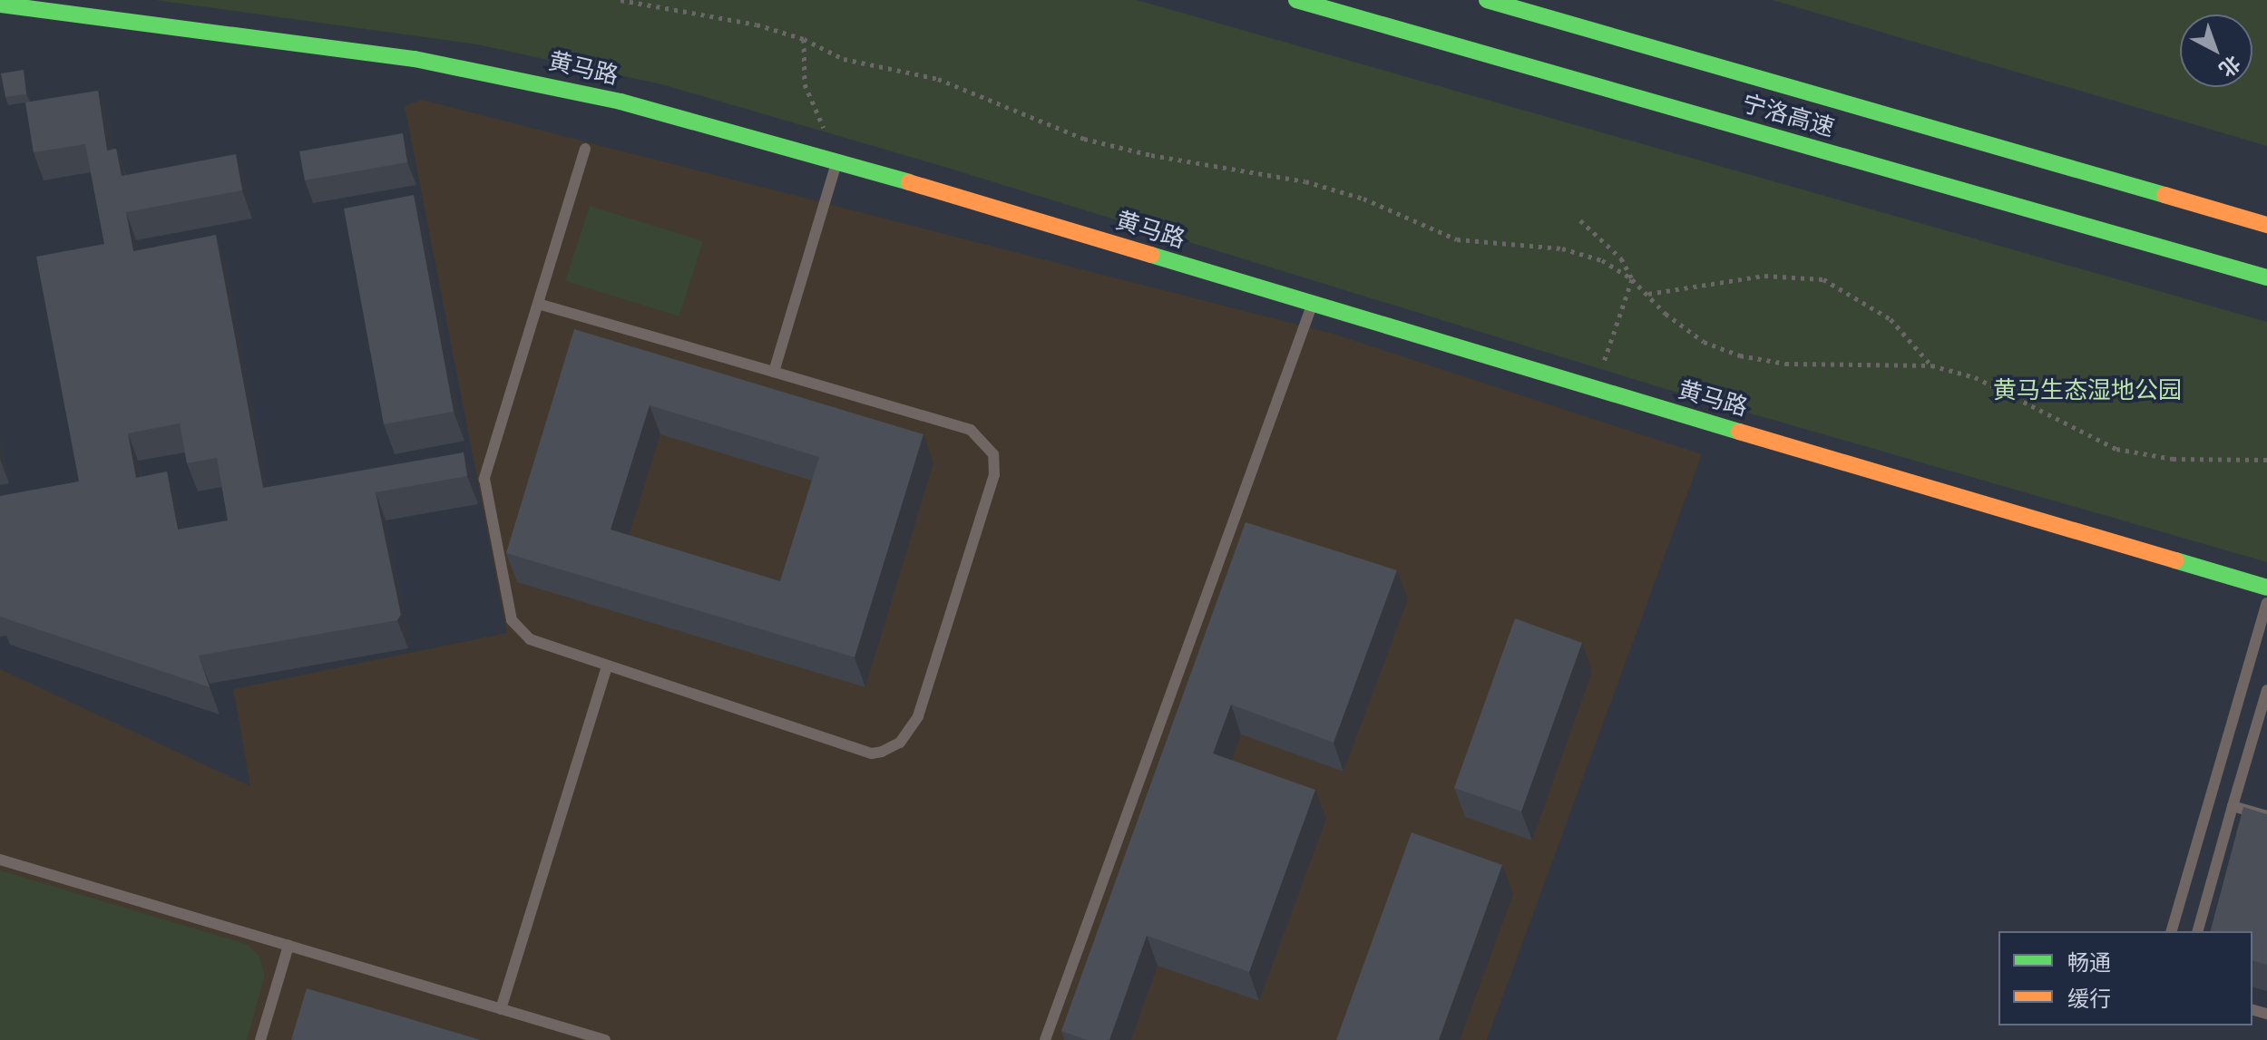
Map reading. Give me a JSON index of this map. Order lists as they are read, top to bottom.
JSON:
{
  "streets": {
    "main road": ["黄马路", "宁洛高速"]
  },
  "parks": ["黄马生态湿地公园"],
  "legend": ["畅通", "缓行"],
  "north": "bottom right"
}
